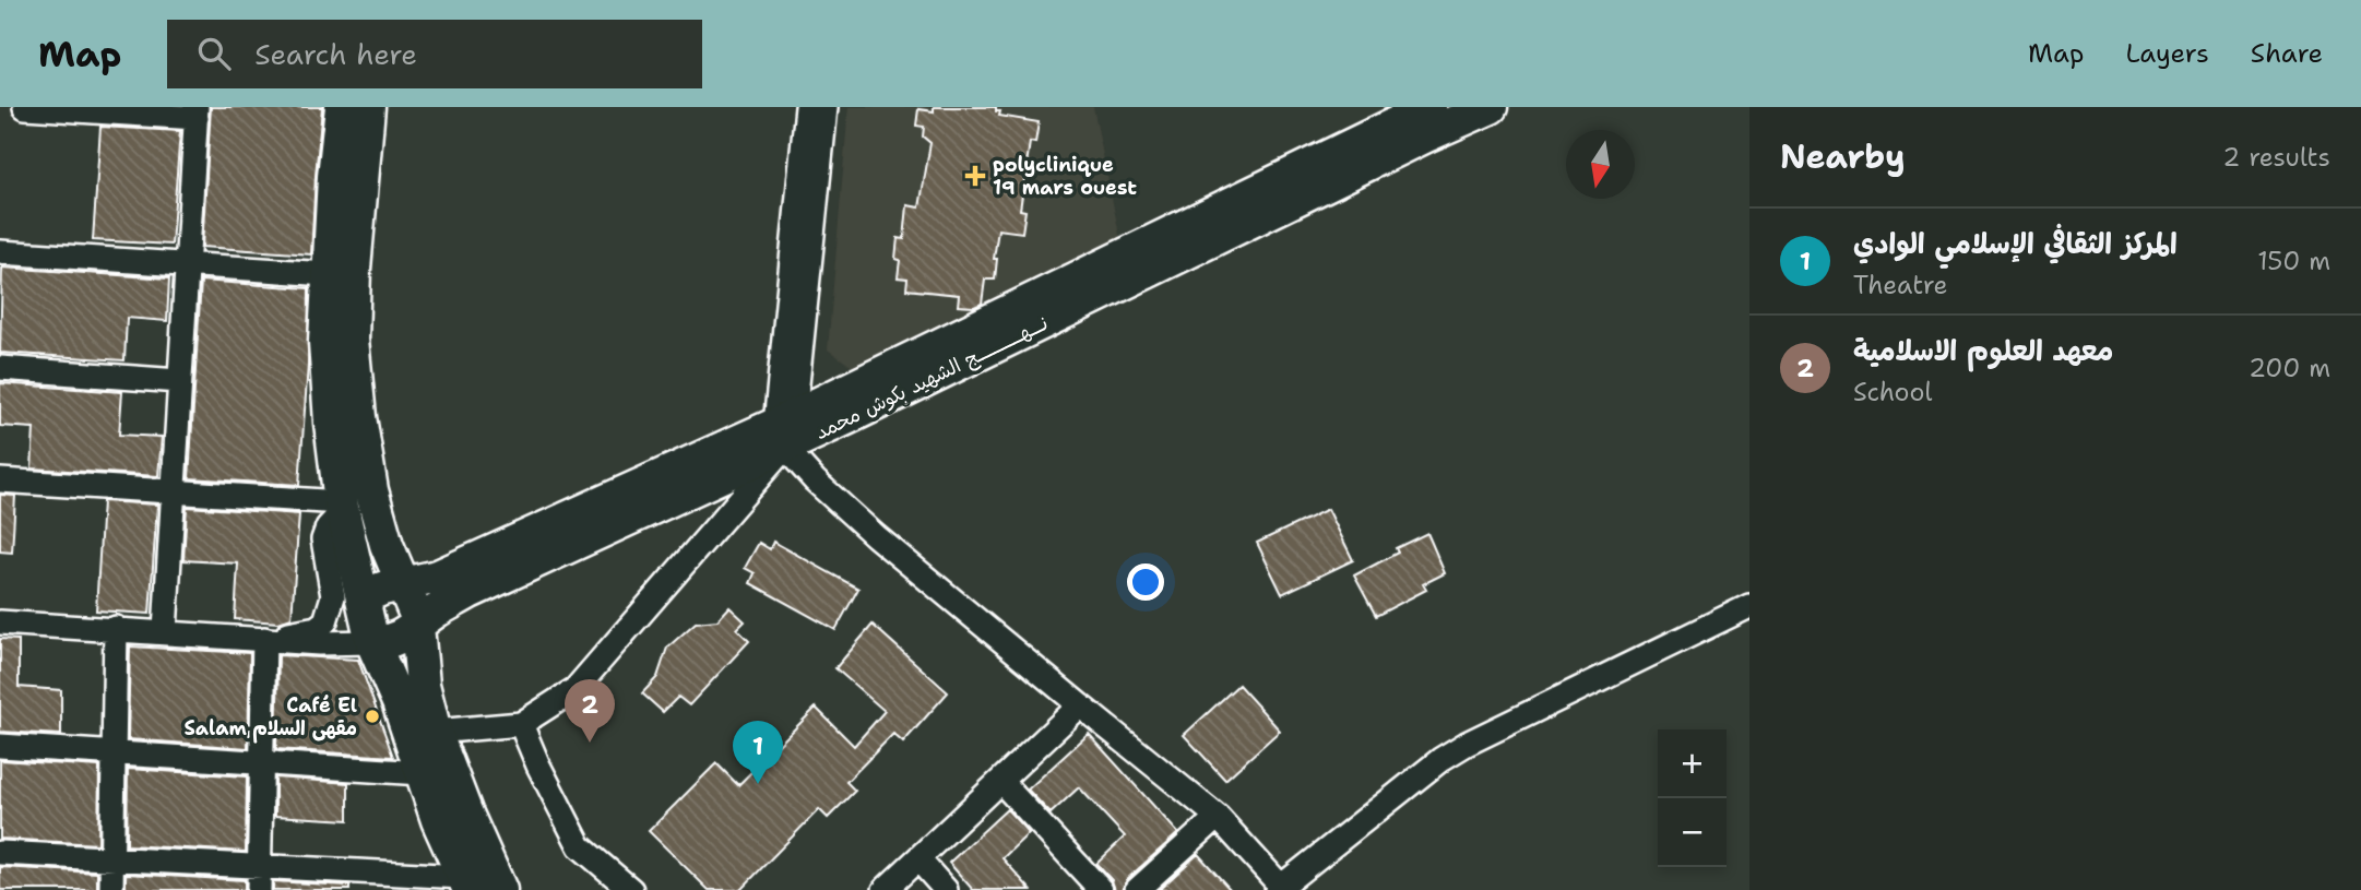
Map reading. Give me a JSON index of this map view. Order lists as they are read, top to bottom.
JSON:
{
  "streets": {
    "street": ["نـــهـــــــــــج الشهيد بكوش محمد"]
  },
  "places": {
    "health": ["polyclinique 19 mars ouest"],
    "other": ["Café El Salam,مقهى السلام"]
  },
  "north": "bottom",
  "page": {
    "header": "Map",
    "search": "Search here",
    "nav": ["Map", "Layers", "Share"],
    "heading": ["Nearby", "2 results"],
    "list": [
      {
        "mark": "1",
        "name": "المركز الثقافي الإسلامي الوادي",
        "note": "Theatre",
        "value": "150 m"
      },
      {
        "mark": "2",
        "name": "معهد العلوم الاسلامية",
        "note": "School",
        "value": "200 m"
      }
    ],
    "pins": ["2", "1"],
    "map_buttons": ["+", "−"]
  }
}
